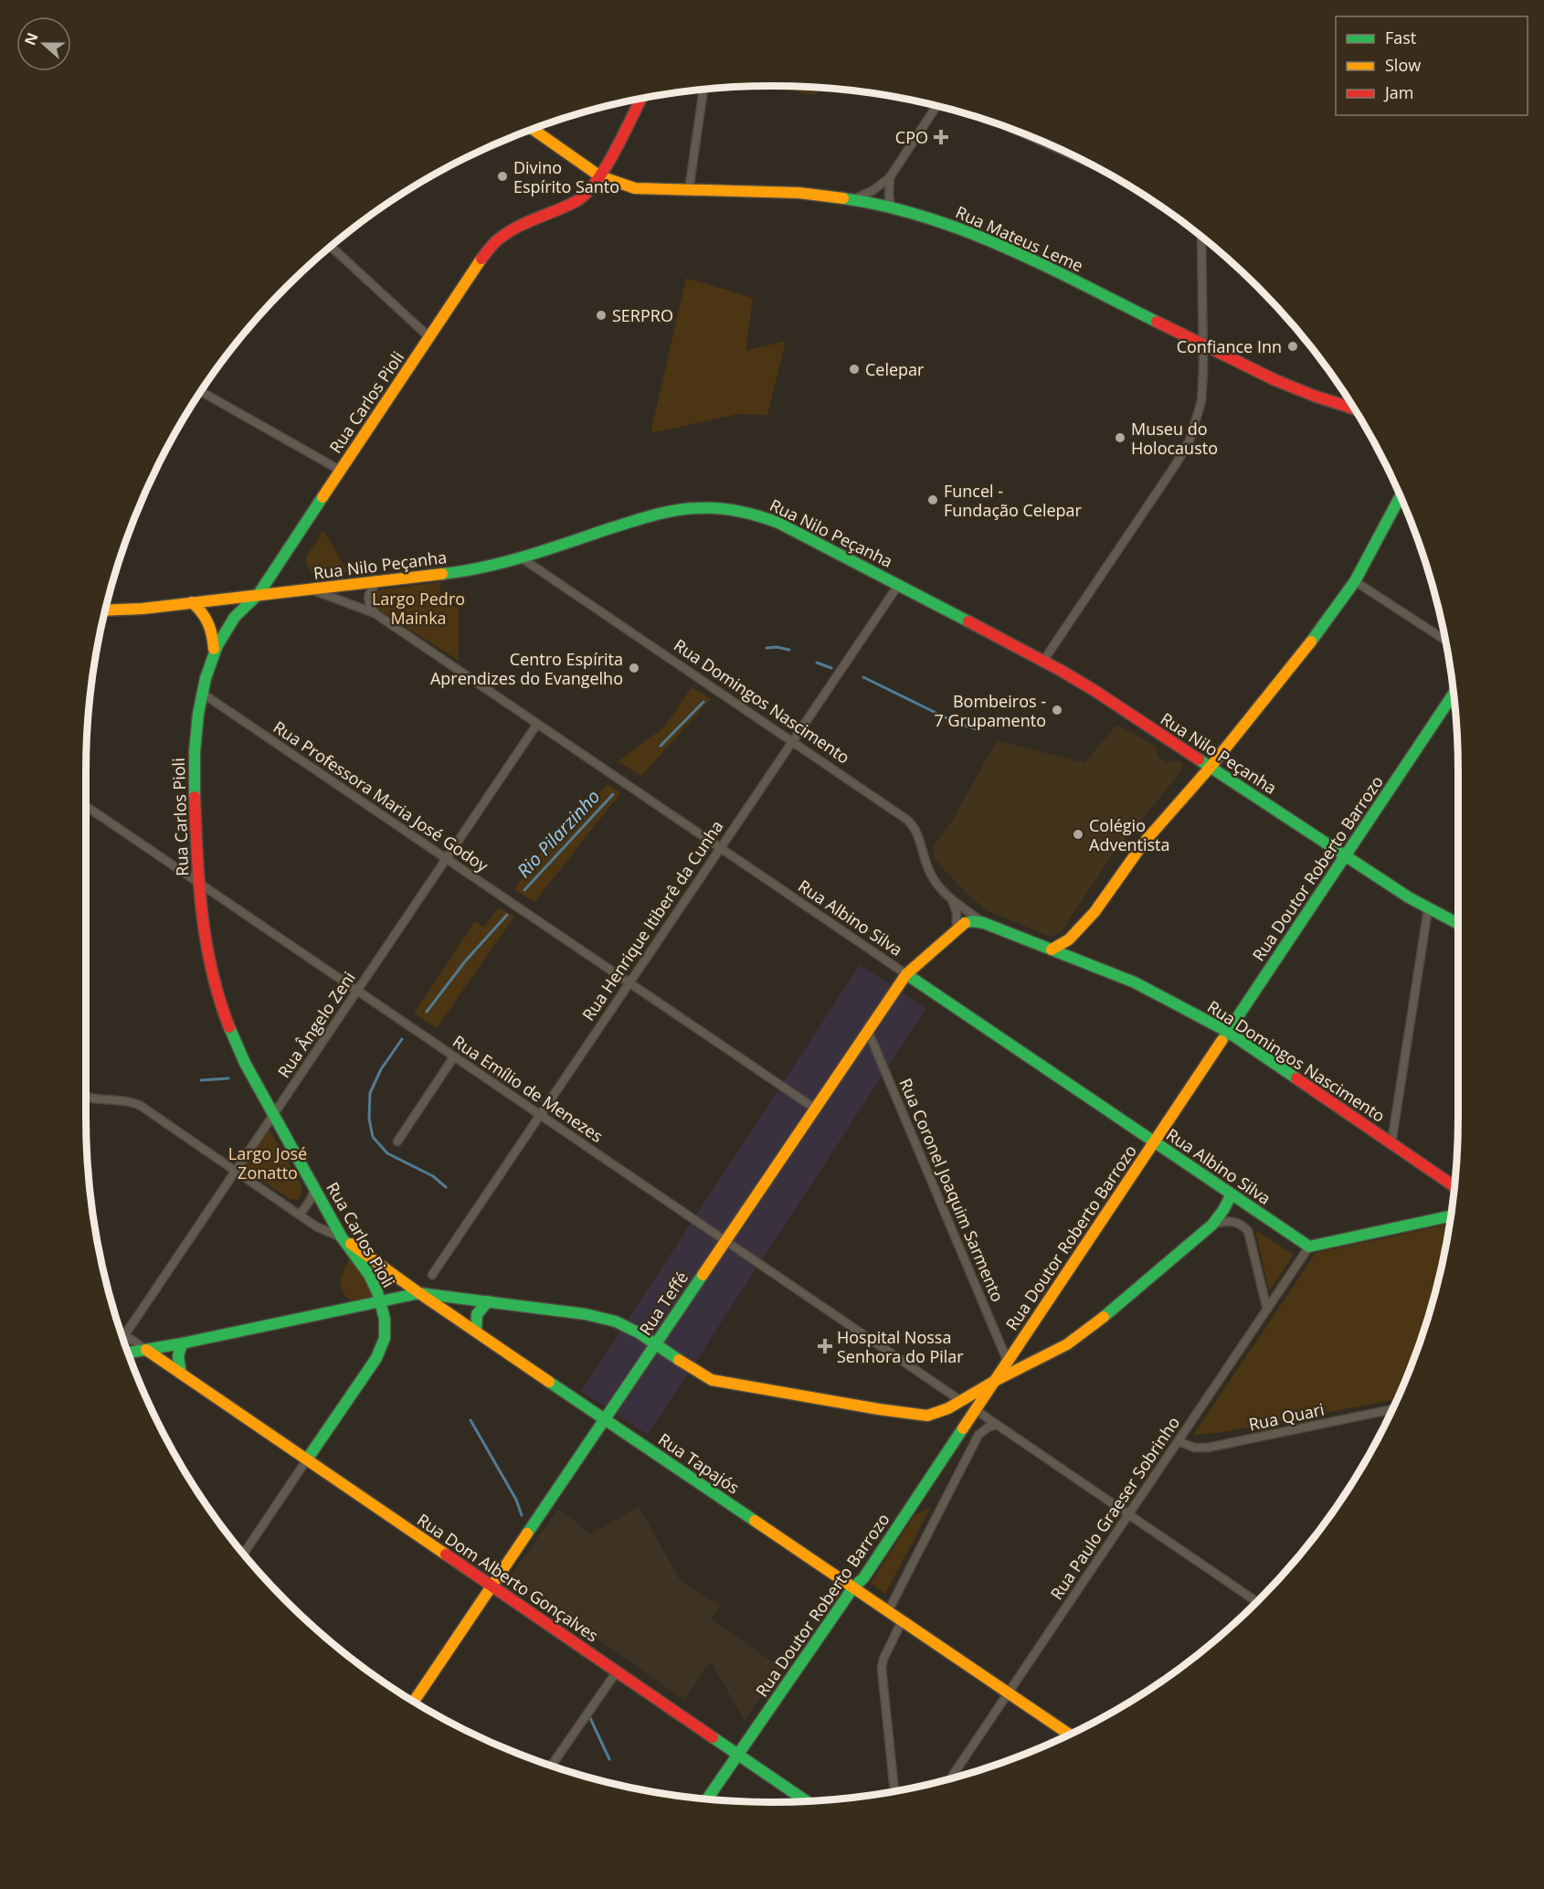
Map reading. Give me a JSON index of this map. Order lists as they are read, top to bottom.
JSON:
{
  "streets": {
    "main road": [
      "Rua Mateus Leme",
      "Rua Carlos Pioli",
      "Rua Nilo Peçanha",
      "Rua Domingos Nascimento",
      "Rua Doutor Roberto Barrozo",
      "Rua Albino Silva",
      "Rua Teffé",
      "Rua Tapajós",
      "Rua Dom Alberto Gonçalves"
    ],
    "street": [
      "Rua Professora Maria José Godoy",
      "Rua Henrique Itiberê da Cunha",
      "Rua Ângelo Zeni",
      "Rua Emílio de Menezes",
      "Rua Coronel Joaquim Sarmento",
      "Rua Quari",
      "Rua Paulo Graeser Sobrinho"
    ]
  },
  "crossings": [
    ["Rua Mateus Leme", "Rua Carlos Pioli"],
    ["Rua Carlos Pioli", "Rua Nilo Peçanha"],
    ["Rua Carlos Pioli", "Rua Professora Maria José Godoy"],
    ["Rua Carlos Pioli", "Rua Ângelo Zeni"],
    ["Rua Carlos Pioli", "Rua Emílio de Menezes"],
    ["Rua Carlos Pioli", "Rua Tapajós"],
    ["Rua Nilo Peçanha", "Rua Domingos Nascimento"],
    ["Rua Nilo Peçanha", "Rua Doutor Roberto Barrozo"],
    ["Rua Nilo Peçanha", "Rua Albino Silva"],
    ["Rua Nilo Peçanha", "Rua Henrique Itiberê da Cunha"],
    ["Rua Domingos Nascimento", "Rua Doutor Roberto Barrozo"],
    ["Rua Domingos Nascimento", "Rua Henrique Itiberê da Cunha"],
    ["Rua Domingos Nascimento", "Rua Teffé"],
    ["Rua Professora Maria José Godoy", "Rua Henrique Itiberê da Cunha"],
    ["Rua Professora Maria José Godoy", "Rua Ângelo Zeni"],
    ["Rua Professora Maria José Godoy", "Rua Teffé"],
    ["Rua Doutor Roberto Barrozo", "Rua Albino Silva"],
    ["Rua Doutor Roberto Barrozo", "Rua Coronel Joaquim Sarmento"],
    ["Rua Doutor Roberto Barrozo", "Rua Tapajós"],
    ["Rua Doutor Roberto Barrozo", "Rua Dom Alberto Gonçalves"],
    ["Rua Albino Silva", "Rua Henrique Itiberê da Cunha"],
    ["Rua Albino Silva", "Rua Ângelo Zeni"],
    ["Rua Albino Silva", "Rua Teffé"],
    ["Rua Albino Silva", "Rua Paulo Graeser Sobrinho"],
    ["Rua Henrique Itiberê da Cunha", "Rua Emílio de Menezes"],
    ["Rua Ângelo Zeni", "Rua Emílio de Menezes"],
    ["Rua Ângelo Zeni", "Rua Tapajós"],
    ["Rua Ângelo Zeni", "Rua Dom Alberto Gonçalves"],
    ["Rua Emílio de Menezes", "Rua Teffé"],
    ["Rua Coronel Joaquim Sarmento", "Rua Teffé"],
    ["Rua Teffé", "Rua Tapajós"],
    ["Rua Teffé", "Rua Dom Alberto Gonçalves"],
    ["Rua Quari", "Rua Paulo Graeser Sobrinho"],
    ["Rua Tapajós", "Rua Paulo Graeser Sobrinho"]
  ],
  "water": ["Rio Pilarzinho"],
  "parks": ["Largo Pedro Mainka", "Largo José Zonatto"],
  "places": {
    "health": ["CPO", "Hospital Nossa Senhora do Pilar"],
    "other": [
      "Divino Espírito Santo",
      "SERPRO",
      "Confiance Inn",
      "Celepar",
      "Museu do Holocausto",
      "Funcel - Fundação Celepar",
      "Centro Espírita Aprendizes do Evangelho",
      "Bombeiros - 7 Grupamento",
      "Colégio Adventista"
    ]
  },
  "legend": ["Fast", "Slow", "Jam"],
  "north": "left"
}
